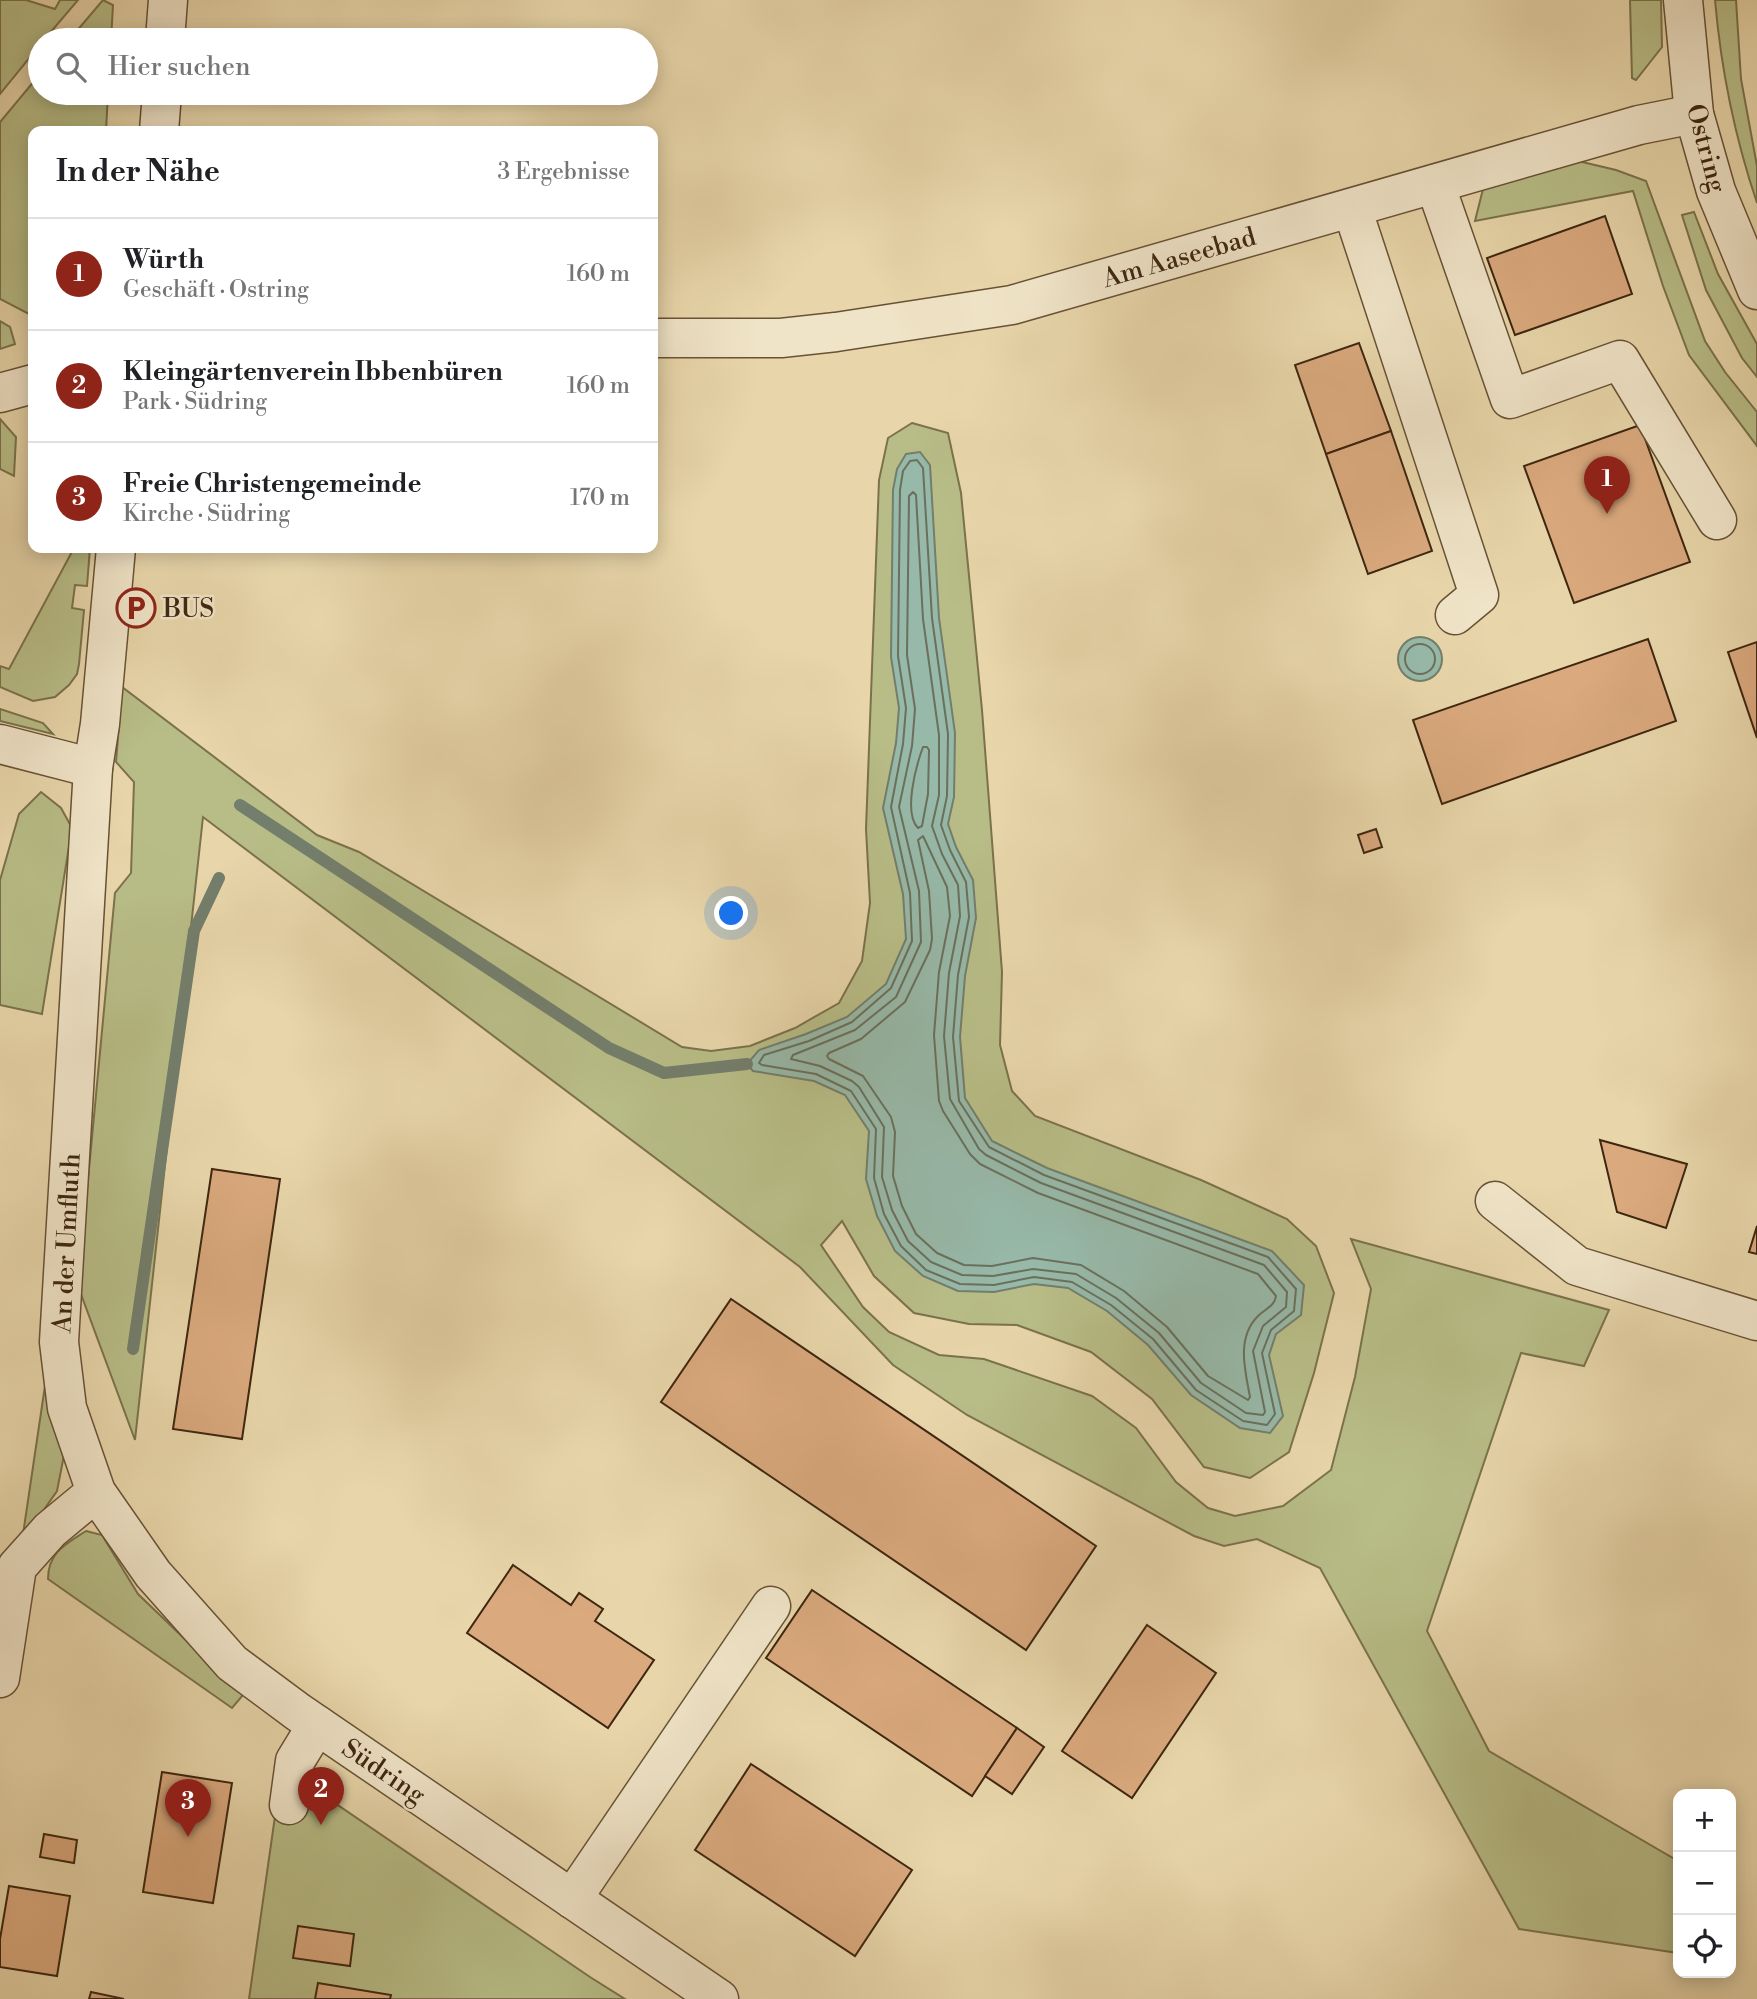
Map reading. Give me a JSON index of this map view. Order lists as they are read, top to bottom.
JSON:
{
  "streets": {
    "street": [
      "Ostring",
      "Am Aaseebad",
      "An der Umfluth",
      "Südring"
    ]
  },
  "crossings": [
    ["Ostring", "Am Aaseebad"],
    ["An der Umfluth", "Südring"]
  ],
  "places": {
    "parking": ["BUS"]
  },
  "page": {
    "search": "Hier suchen",
    "heading": ["In der Nähe", "3 Ergebnisse"],
    "list": [
      {
        "mark": "1",
        "name": "Würth",
        "note": "Geschäft · Ostring",
        "value": "160 m"
      },
      {
        "mark": "2",
        "name": "Kleingärtenverein Ibbenbüren",
        "note": "Park · Südring",
        "value": "160 m"
      },
      {
        "mark": "3",
        "name": "Freie Christengemeinde",
        "note": "Kirche · Südring",
        "value": "170 m"
      }
    ],
    "pins": ["1", "2", "3"],
    "map_buttons": ["+", "−"]
  }
}
